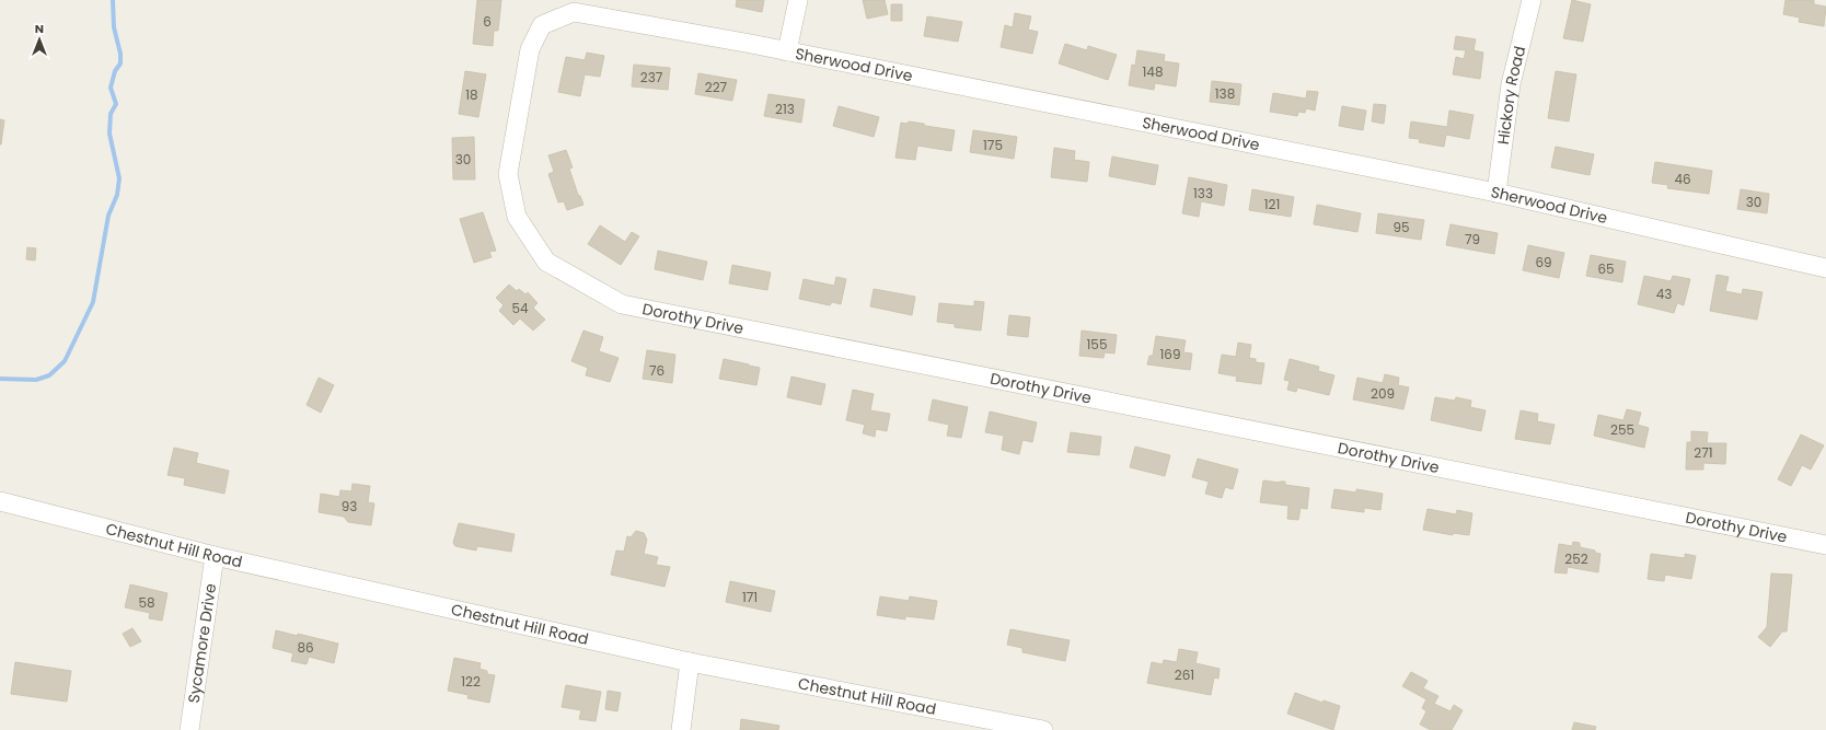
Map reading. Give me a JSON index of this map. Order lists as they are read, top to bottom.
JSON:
{
  "streets": {
    "street": [
      "Sherwood Drive",
      "Hickory Road",
      "Dorothy Drive",
      "Chestnut Hill Road",
      "Sycamore Drive"
    ]
  },
  "crossings": [
    ["Sherwood Drive", "Hickory Road"],
    ["Sherwood Drive", "Dorothy Drive"],
    ["Chestnut Hill Road", "Sycamore Drive"]
  ],
  "house_numbers": [
    "6",
    "148",
    "237",
    "227",
    "138",
    "18",
    "213",
    "175",
    "30",
    "46",
    "133",
    "30",
    "121",
    "95",
    "79",
    "69",
    "65",
    "43",
    "54",
    "155",
    "169",
    "76",
    "209",
    "255",
    "271",
    "93",
    "252",
    "171",
    "58",
    "86",
    "261",
    "122"
  ],
  "north": "top"
}
